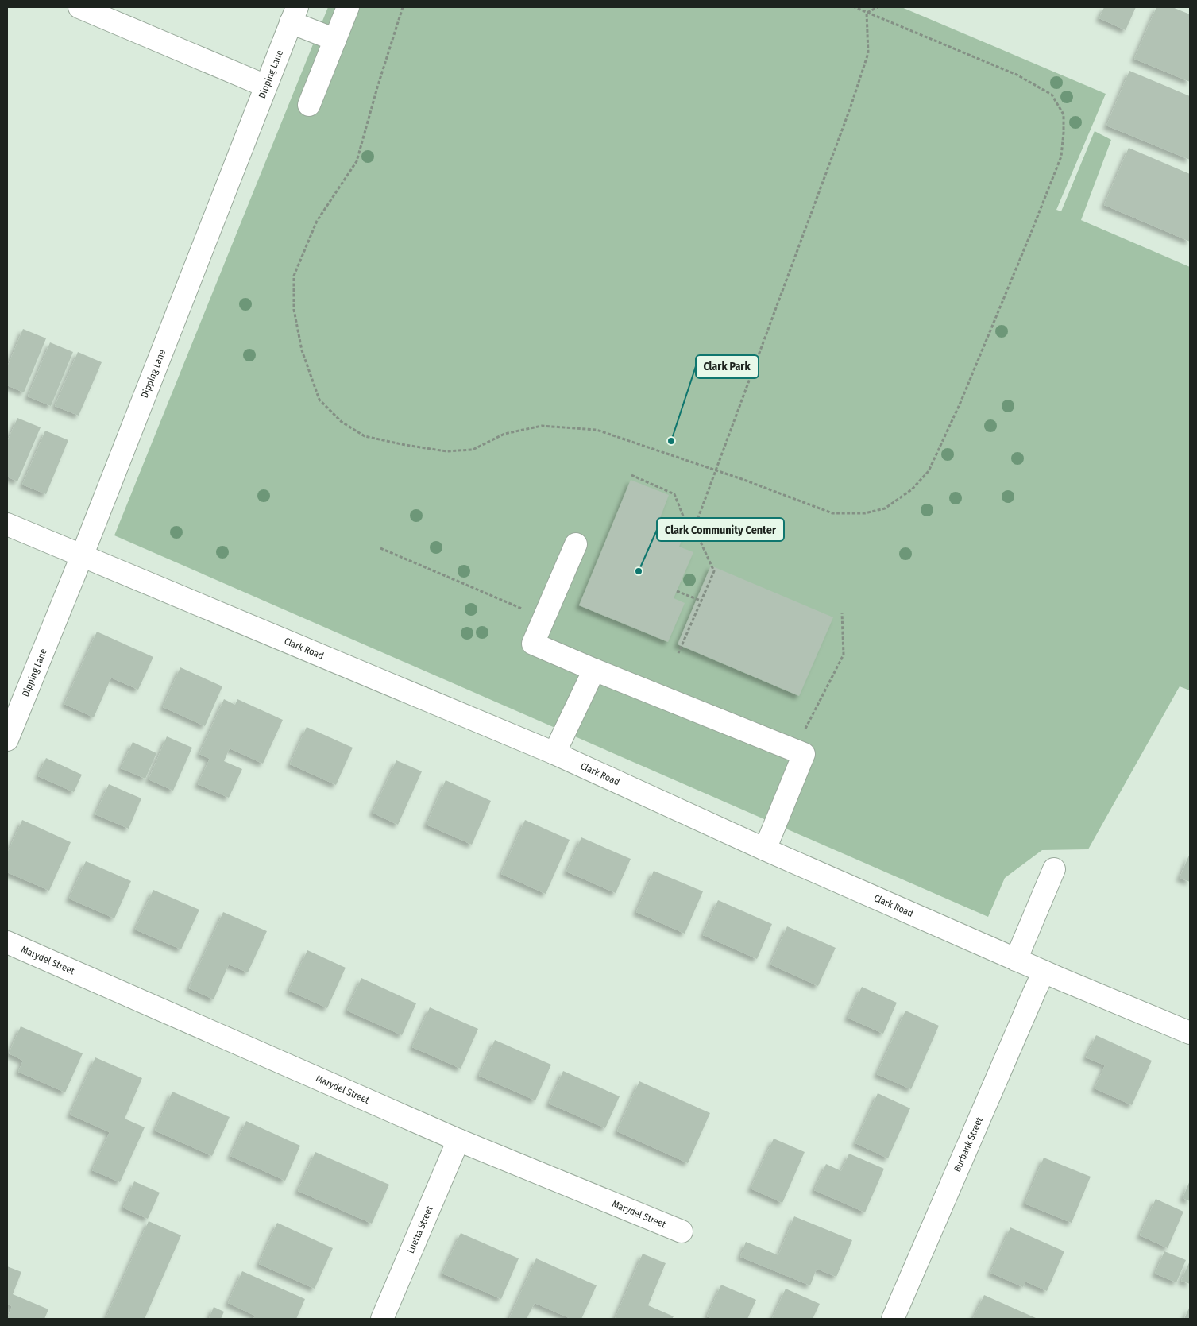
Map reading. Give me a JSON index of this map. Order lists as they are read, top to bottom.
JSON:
{
  "streets": {
    "street": [
      "Dipping Lane",
      "Clark Road",
      "Marydel Street",
      "Burbank Street",
      "Luetta Street"
    ]
  },
  "crossings": [
    ["Dipping Lane", "Clark Road"],
    ["Clark Road", "Burbank Street"],
    ["Marydel Street", "Luetta Street"]
  ],
  "places": ["Clark Park", "Clark Community Center"]
}
